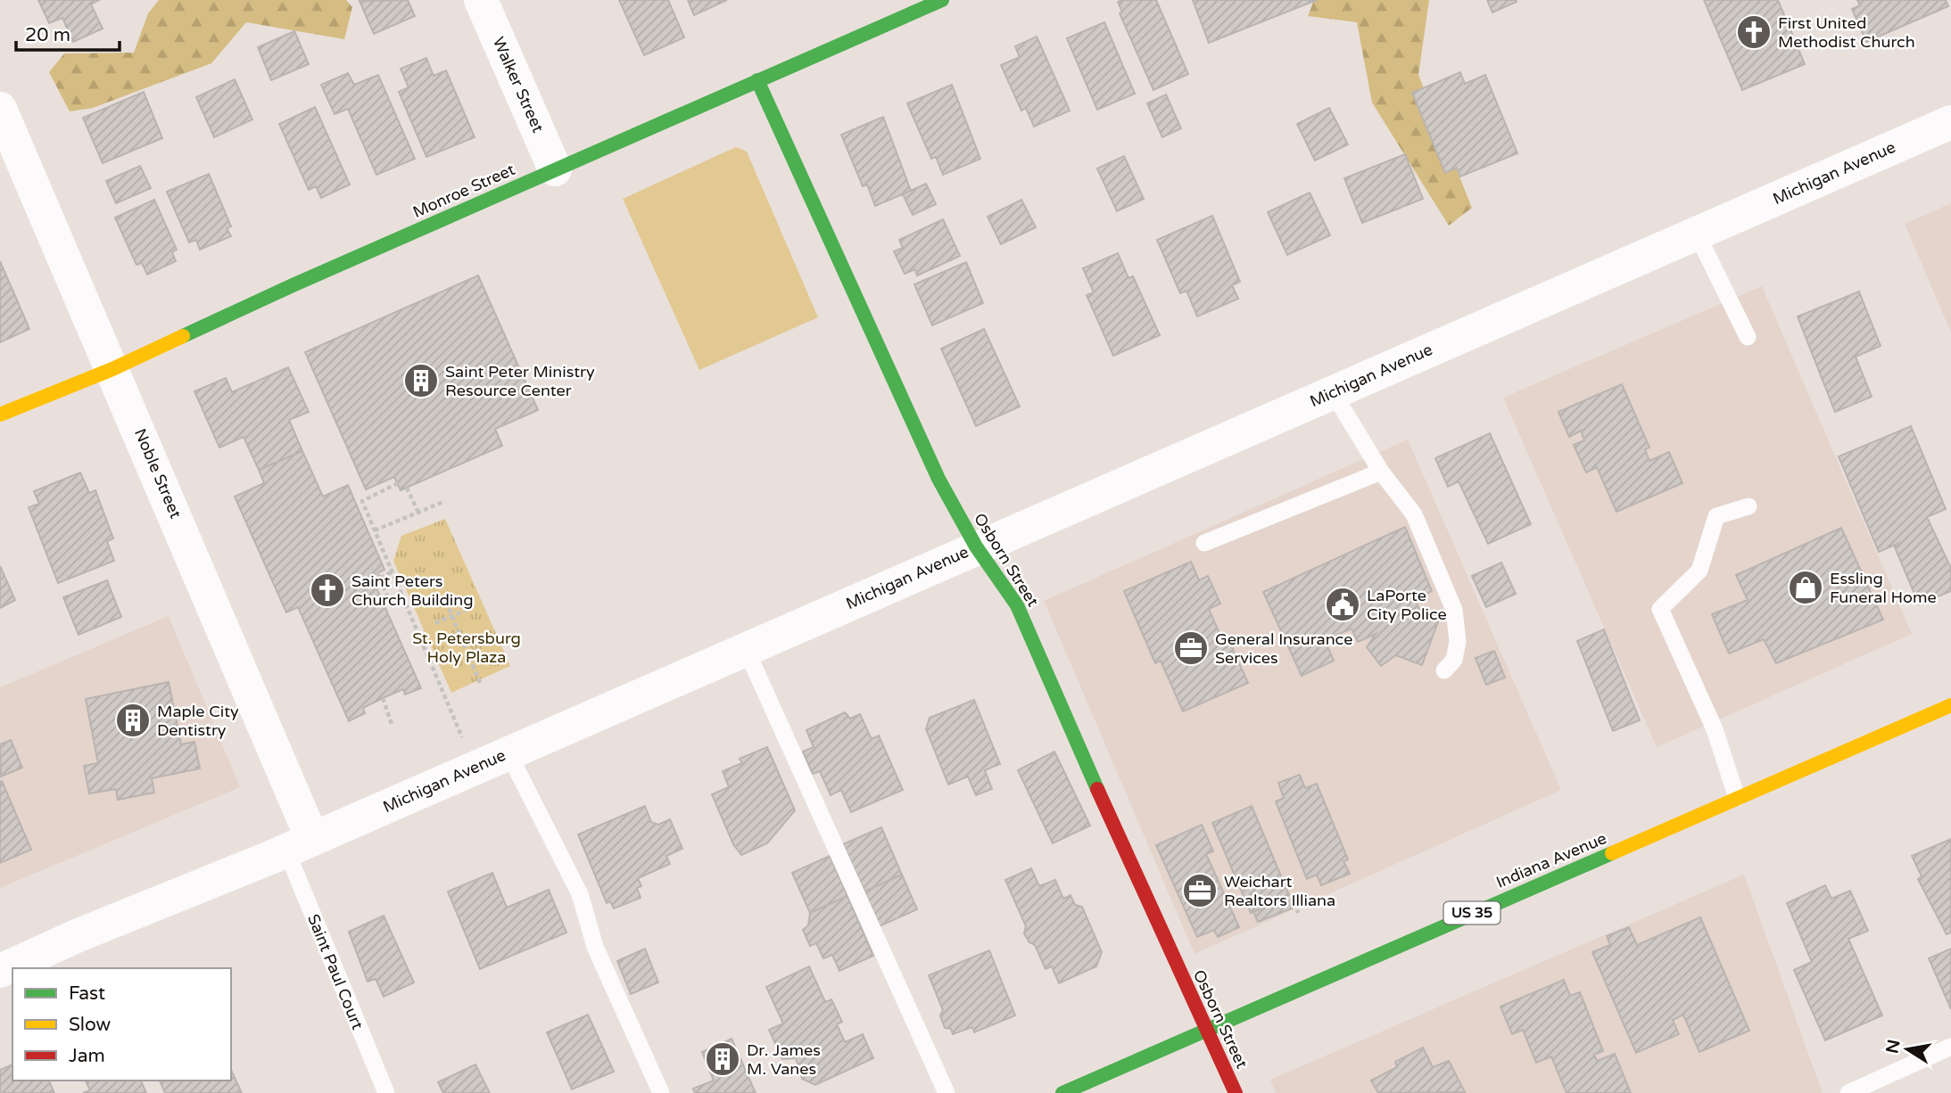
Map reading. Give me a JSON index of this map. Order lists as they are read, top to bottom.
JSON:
{
  "streets": {
    "main road": [
      "Monroe Street",
      "Osborn Street",
      "Indiana Avenue",
      "US 35"
    ],
    "street": ["Walker Street", "Michigan Avenue", "Noble Street"],
    "lane": ["Saint Paul Court"]
  },
  "crossings": [
    ["Walker Street", "Monroe Street"],
    ["Michigan Avenue", "Noble Street"],
    ["Michigan Avenue", "Osborn Street"],
    ["Michigan Avenue", "Saint Paul Court"],
    ["Monroe Street", "Noble Street"],
    ["Monroe Street", "Osborn Street"],
    ["Noble Street", "Saint Paul Court"],
    ["Osborn Street", "Indiana Avenue"]
  ],
  "parks": ["St. Petersburg Holy Plaza"],
  "places": {
    "church": ["First United Methodist Church", "Saint Peters Church Building"],
    "building": ["Saint Peter Ministry Resource Center", "Maple City Dentistry", "Dr. James M. Vanes"],
    "shop": ["Essling Funeral Home"],
    "public building": ["LaPorte City Police"],
    "office": ["General Insurance Services", "Weichart Realtors Illiana"]
  },
  "legend": ["Fast", "Slow", "Jam"],
  "scale_bar": "20 m",
  "north": "left"
}
